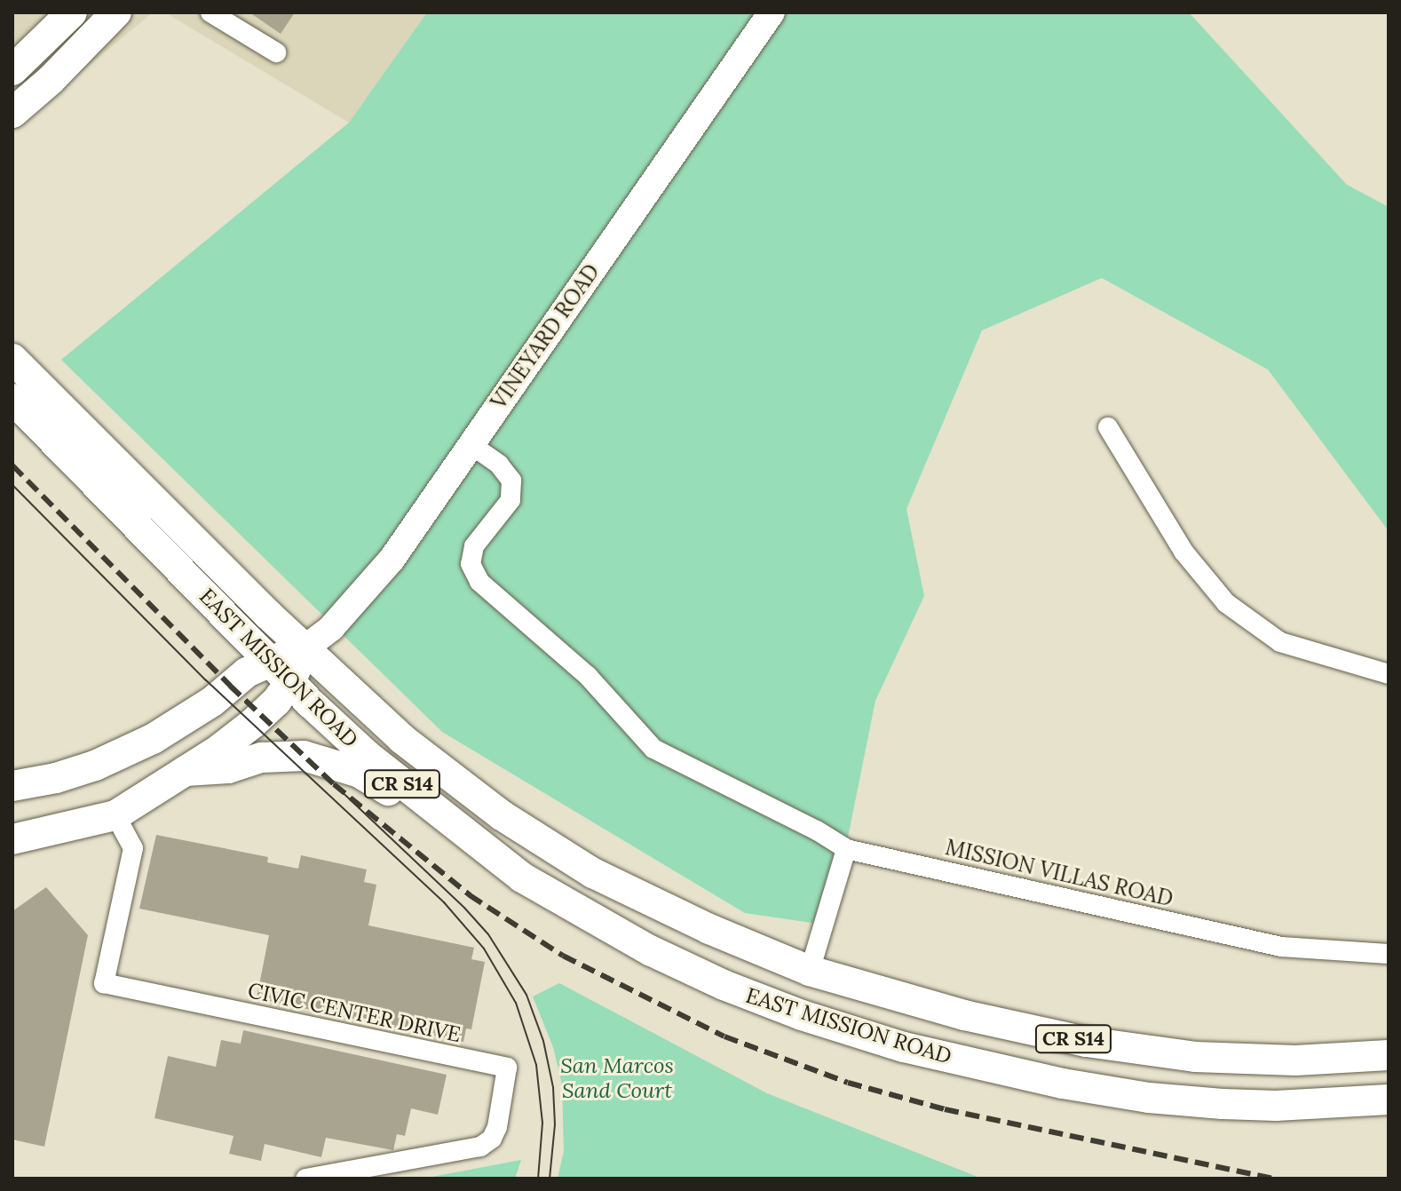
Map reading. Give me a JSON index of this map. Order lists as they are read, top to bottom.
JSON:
{
  "streets": {
    "main road": ["VINEYARD ROAD", "EAST MISSION ROAD", "CR S14"],
    "street": ["MISSION VILLAS ROAD", "CIVIC CENTER DRIVE"]
  },
  "crossings": [
    ["VINEYARD ROAD", "EAST MISSION ROAD"],
    ["VINEYARD ROAD", "MISSION VILLAS ROAD"]
  ],
  "parks": ["San Marcos Sand Court"]
}
